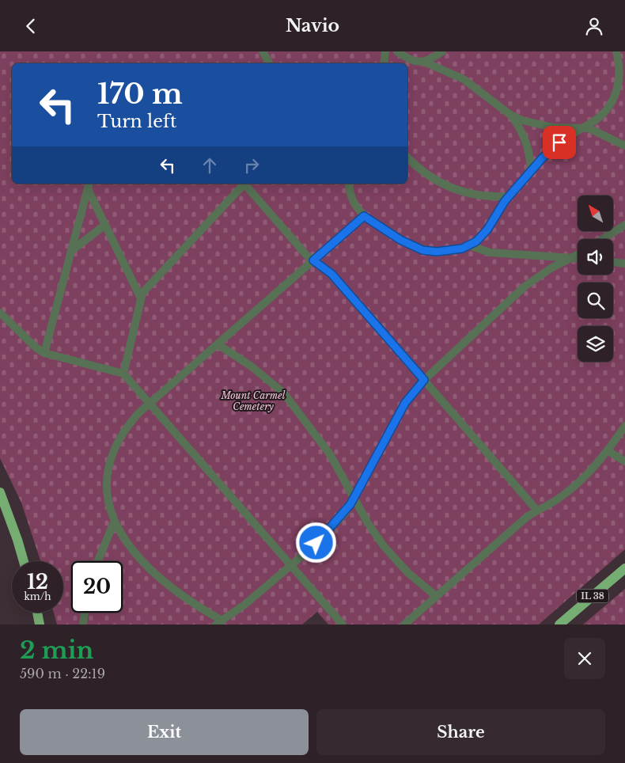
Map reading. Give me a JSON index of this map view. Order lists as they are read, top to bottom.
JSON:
{
  "streets": {
    "main road": ["IL 38"]
  },
  "parks": ["Mount Carmel Cemetery"],
  "north": "top left",
  "page": {
    "header": "Navio",
    "turn": ["170 m", "Turn left"],
    "speed": "12 km/h",
    "limit": "20",
    "heading": ["2 min", "590 m · 22:19"],
    "buttons": ["Exit", "Share"]
  }
}
